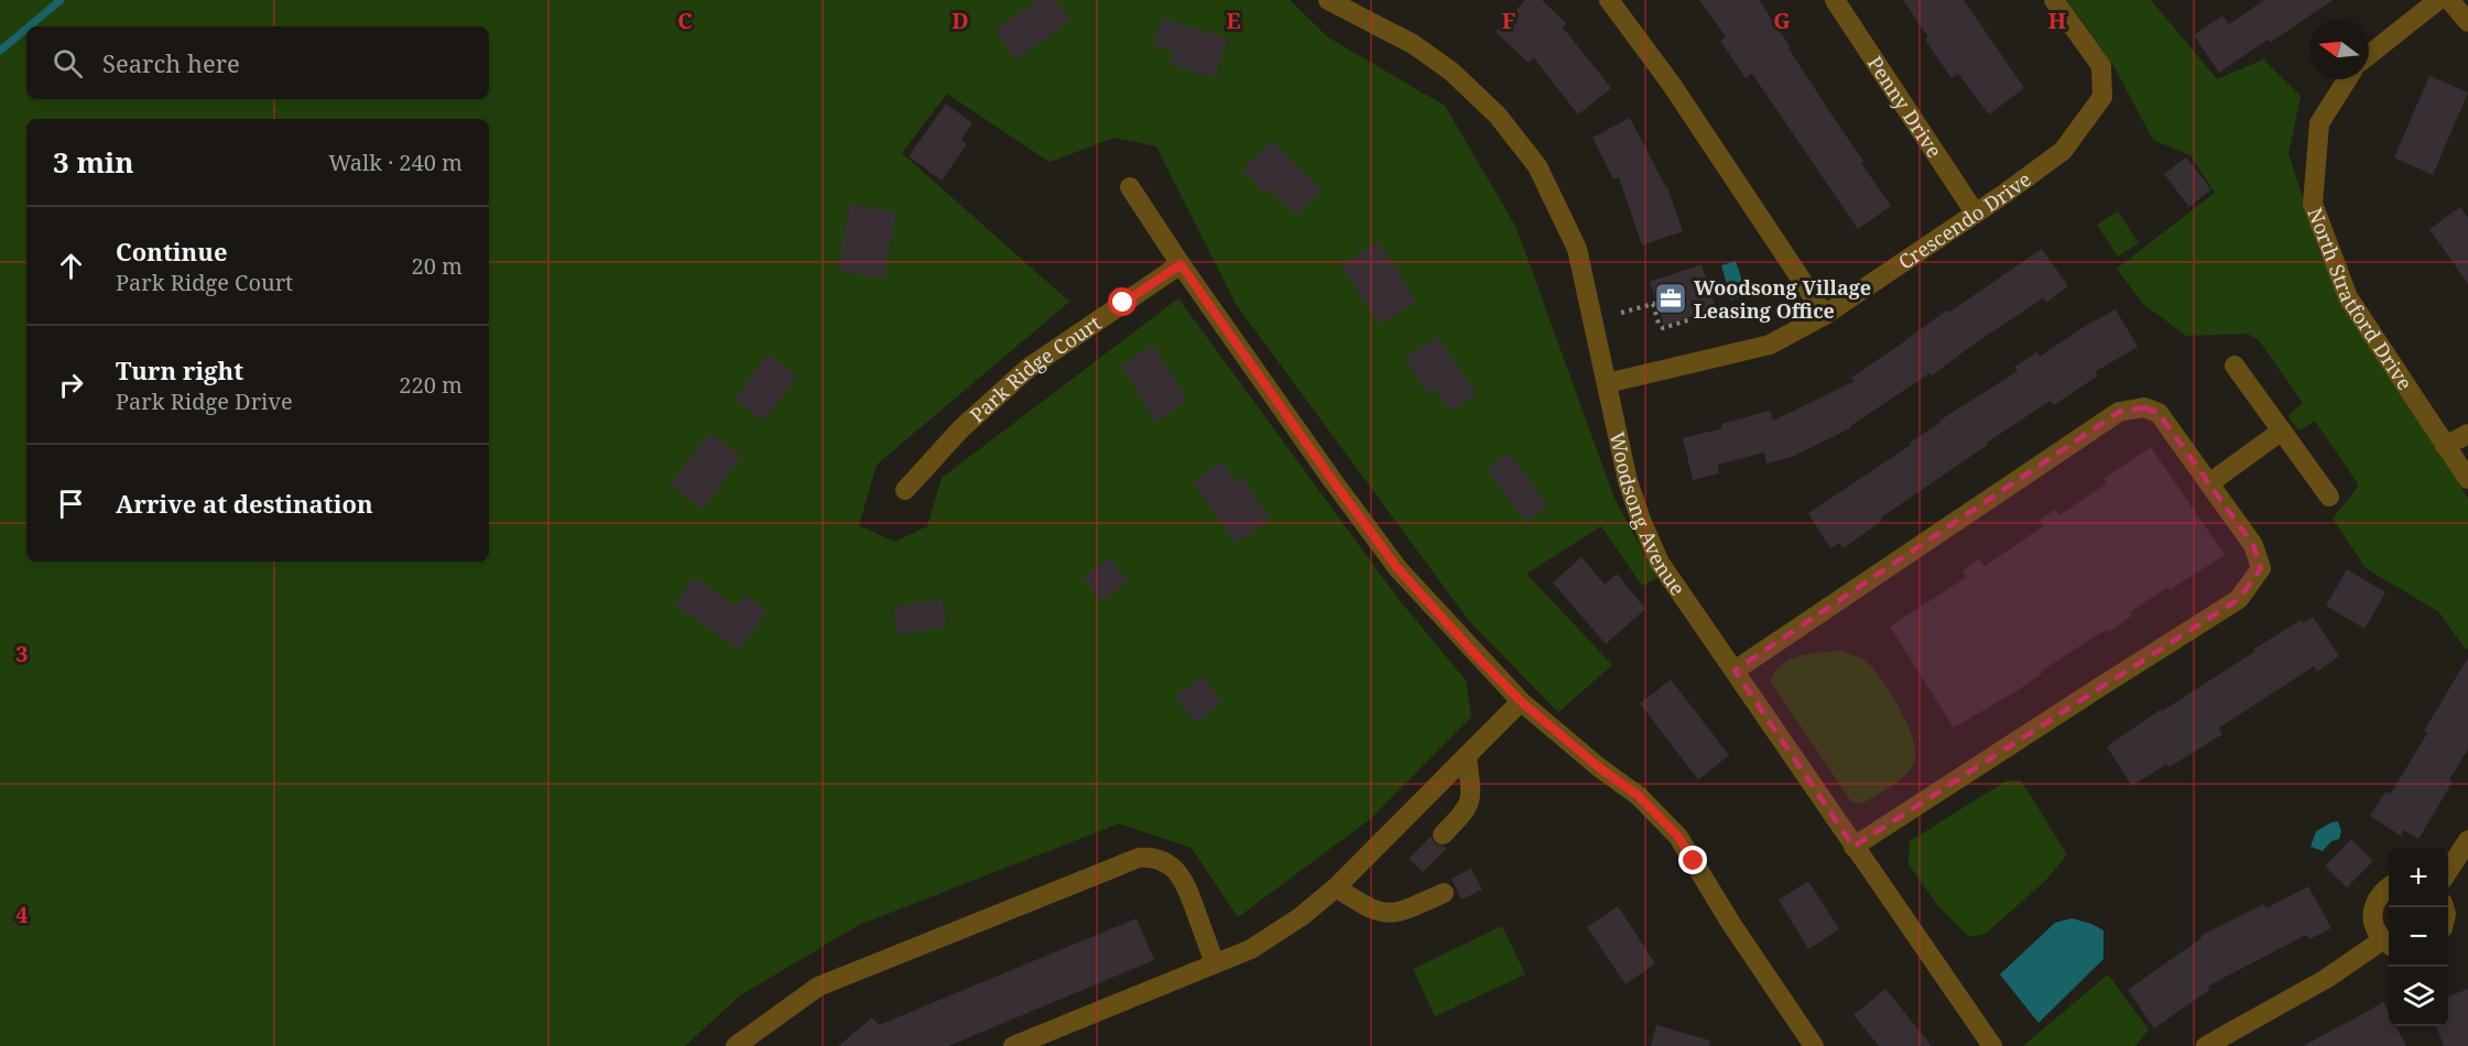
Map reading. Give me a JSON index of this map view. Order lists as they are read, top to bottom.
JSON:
{
  "streets": {
    "street": [
      "Penny Drive",
      "Crescendo Drive",
      "North Stratford Drive",
      "Park Ridge Court",
      "Woodsong Avenue"
    ]
  },
  "crossings": [
    ["Penny Drive", "Crescendo Drive"],
    ["Crescendo Drive", "Woodsong Avenue"]
  ],
  "places": {
    "office": ["Woodsong Village Leasing Office"]
  },
  "north": "left",
  "page": {
    "search": "Search here",
    "heading": ["3 min", "Walk · 240 m"],
    "list": [
      ["Continue", "Park Ridge Court", "20 m"],
      ["Turn right", "Park Ridge Drive", "220 m"],
      "Arrive at destination"
    ],
    "map_buttons": ["+", "−"]
  },
  "grid": {
    "columns": [
      "C",
      "D",
      "E",
      "F",
      "G",
      "H"
    ],
    "rows": ["3", "4"]
  }
}
